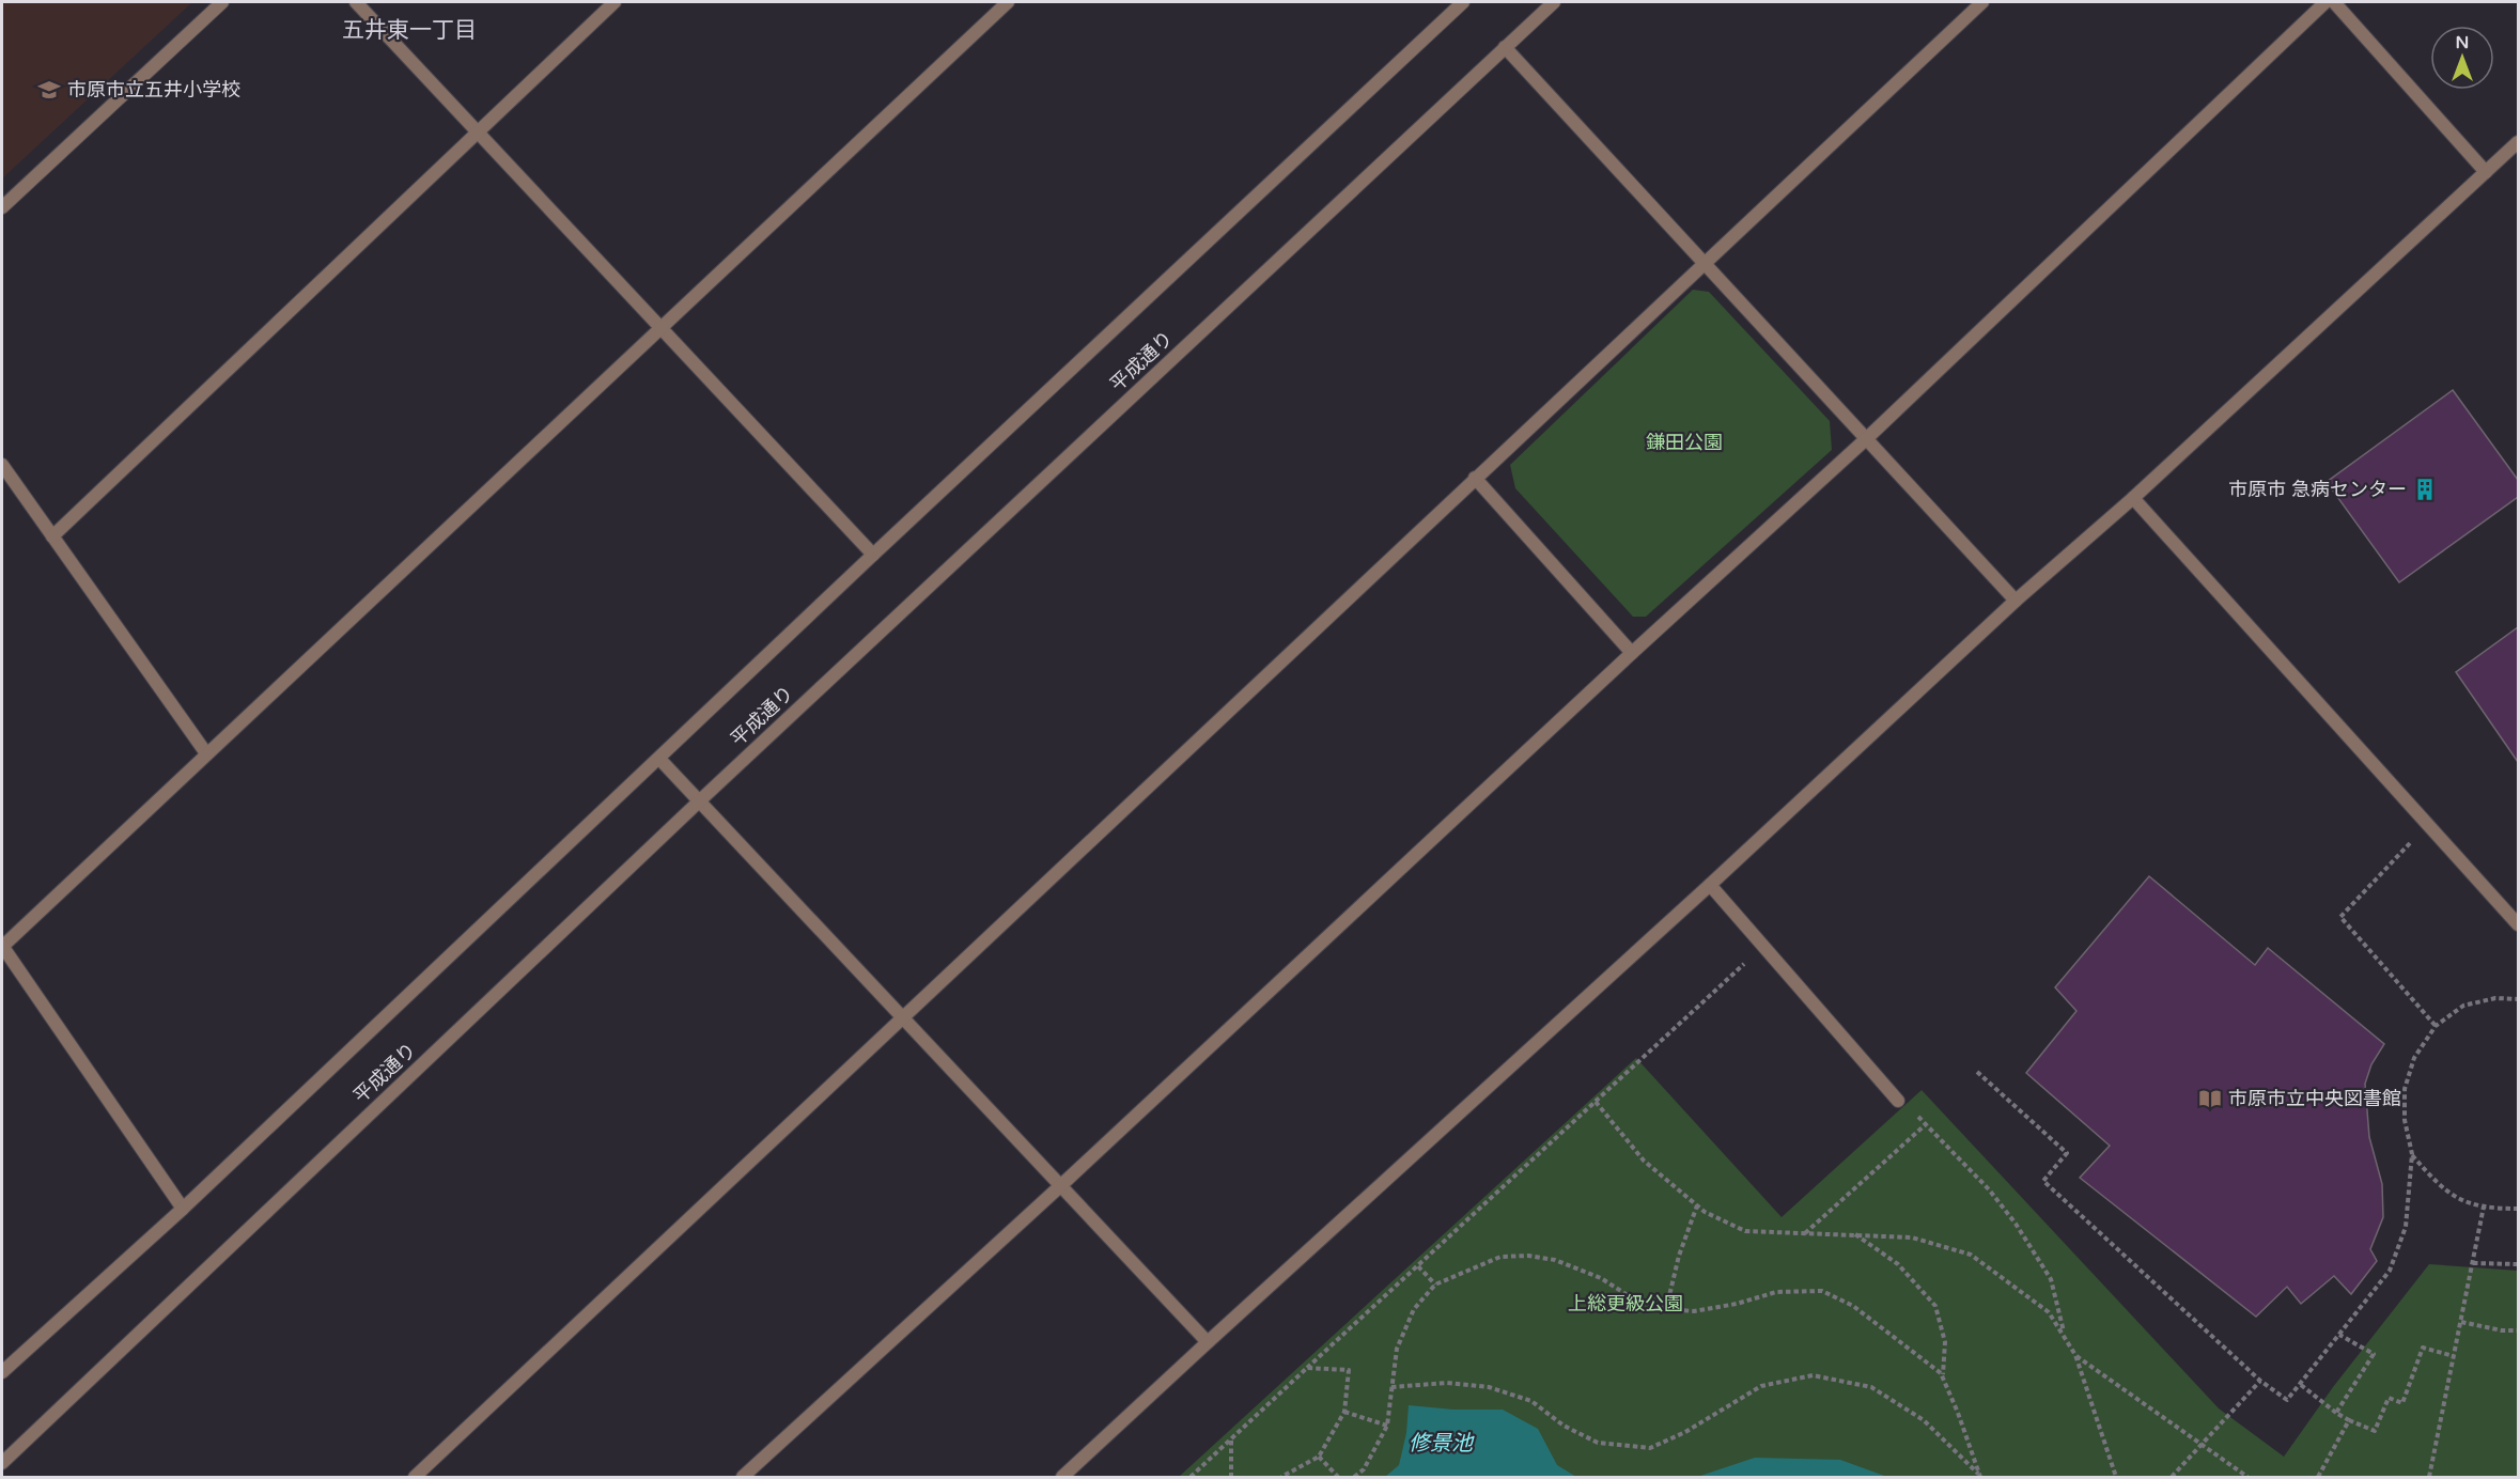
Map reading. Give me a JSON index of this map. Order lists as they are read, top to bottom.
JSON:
{
  "streets": {
    "street": ["平成通り"]
  },
  "districts": ["五井東一丁目"],
  "water": ["修景池"],
  "parks": ["鎌田公園", "上総更級公園"],
  "places": {
    "school or university": ["市原市立五井小学校"],
    "building": ["市原市 急病センター"],
    "library": ["市原市立中央図書館"]
  },
  "north": "top"
}
